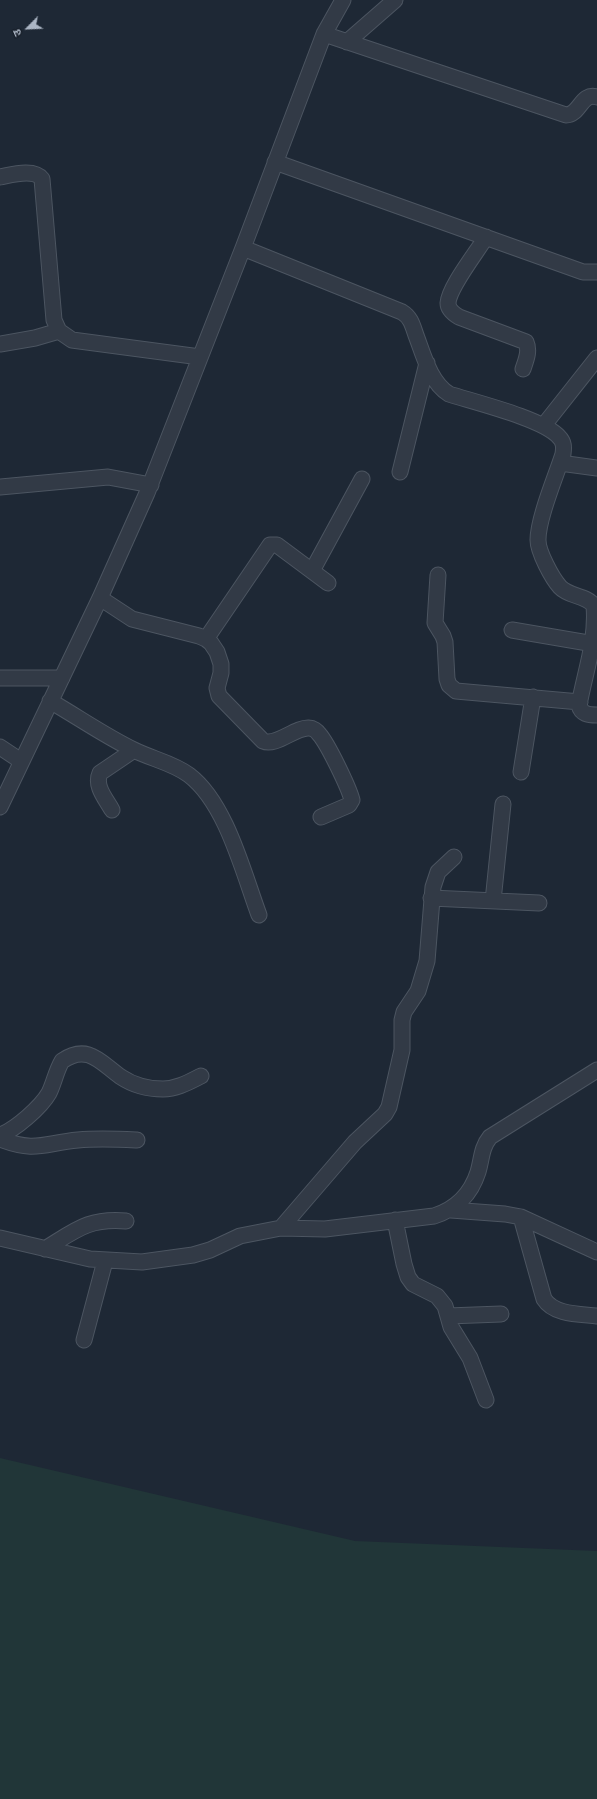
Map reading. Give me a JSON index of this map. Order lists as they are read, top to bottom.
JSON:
{
  "north": "bottom left"
}
